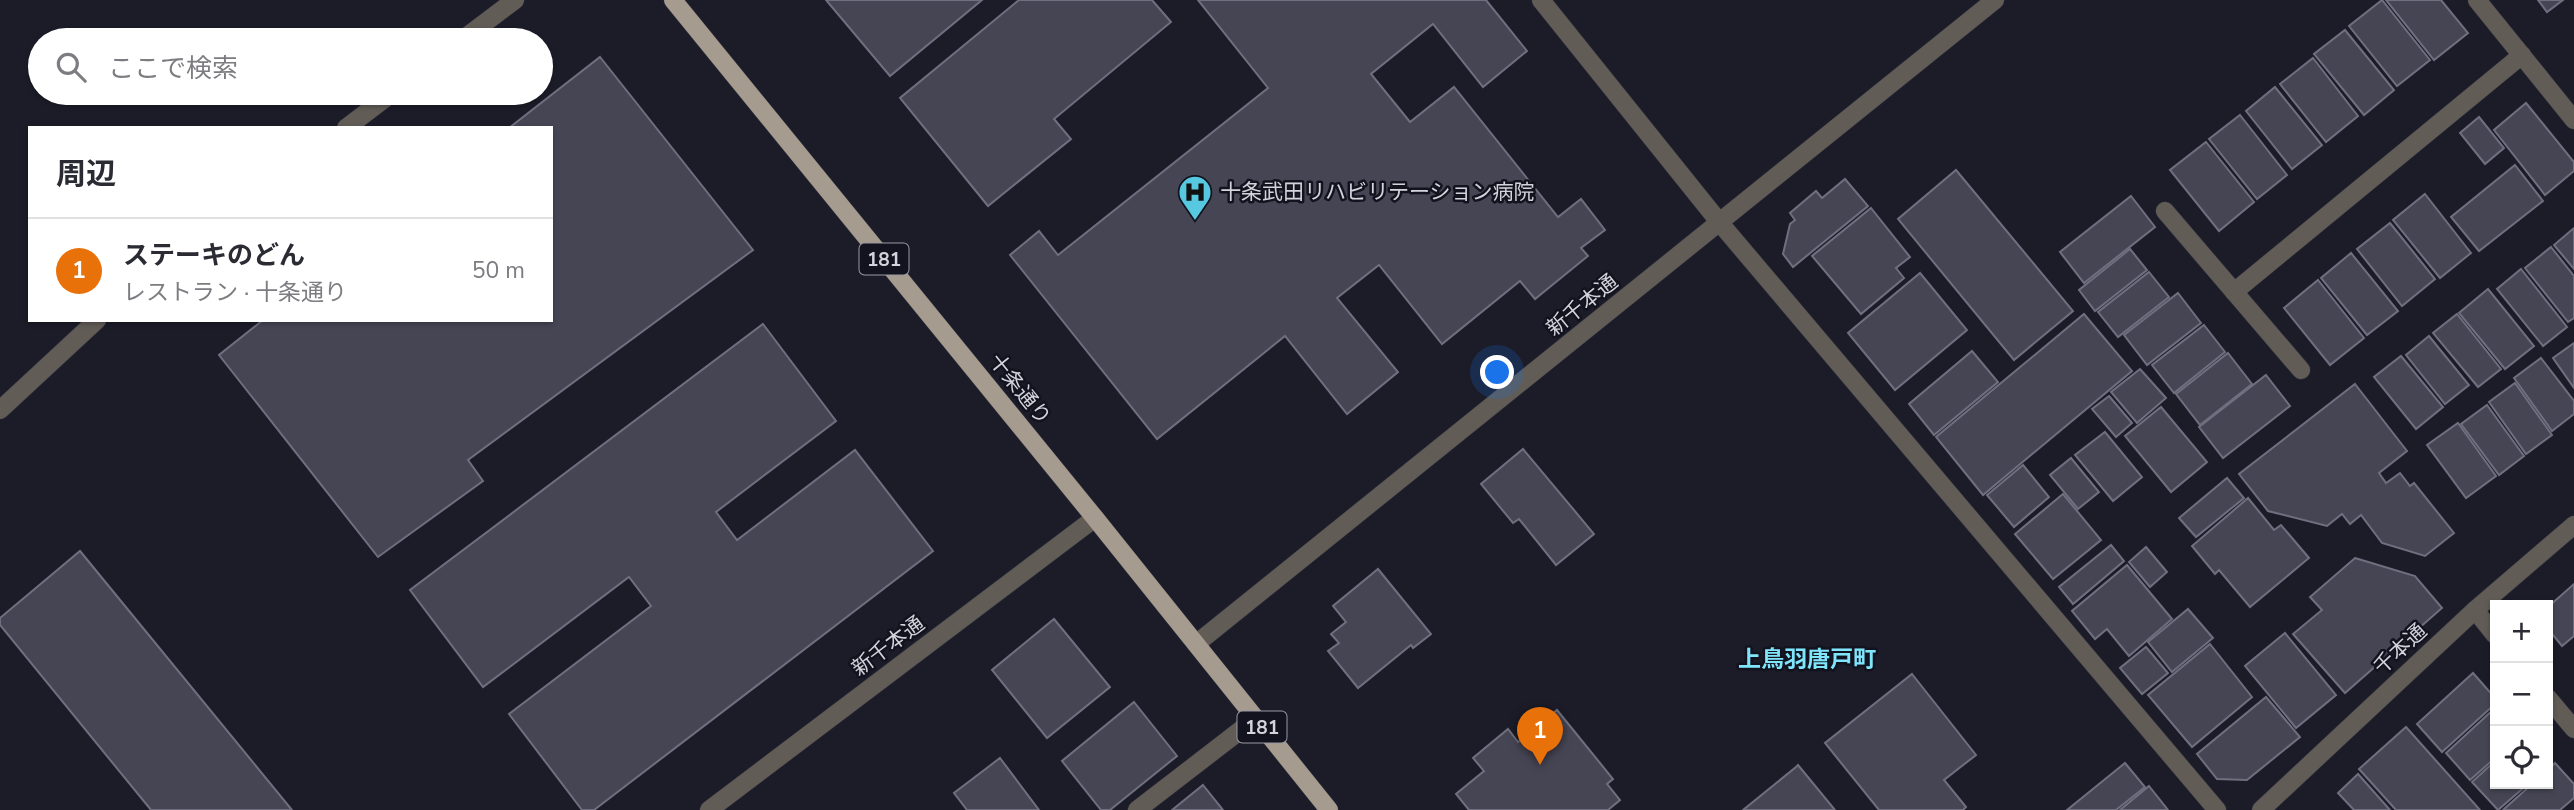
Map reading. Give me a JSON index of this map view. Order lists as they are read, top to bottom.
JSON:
{
  "streets": {
    "main road": ["181", "十条通り"],
    "street": ["新千本通", "千本通"]
  },
  "crossings": [
    ["新千本通", "十条通り"]
  ],
  "districts": ["上鳥羽唐戸町"],
  "places": {
    "hospital": ["十条武田リハビリテーション病院"]
  },
  "page": {
    "search": "ここで検索",
    "heading": "周辺",
    "list": [
      {
        "mark": "1",
        "name": "ステーキのどん",
        "note": "レストラン · 十条通り",
        "value": "50 m"
      }
    ],
    "map_buttons": ["+", "−"],
    "pins": "1"
  }
}
